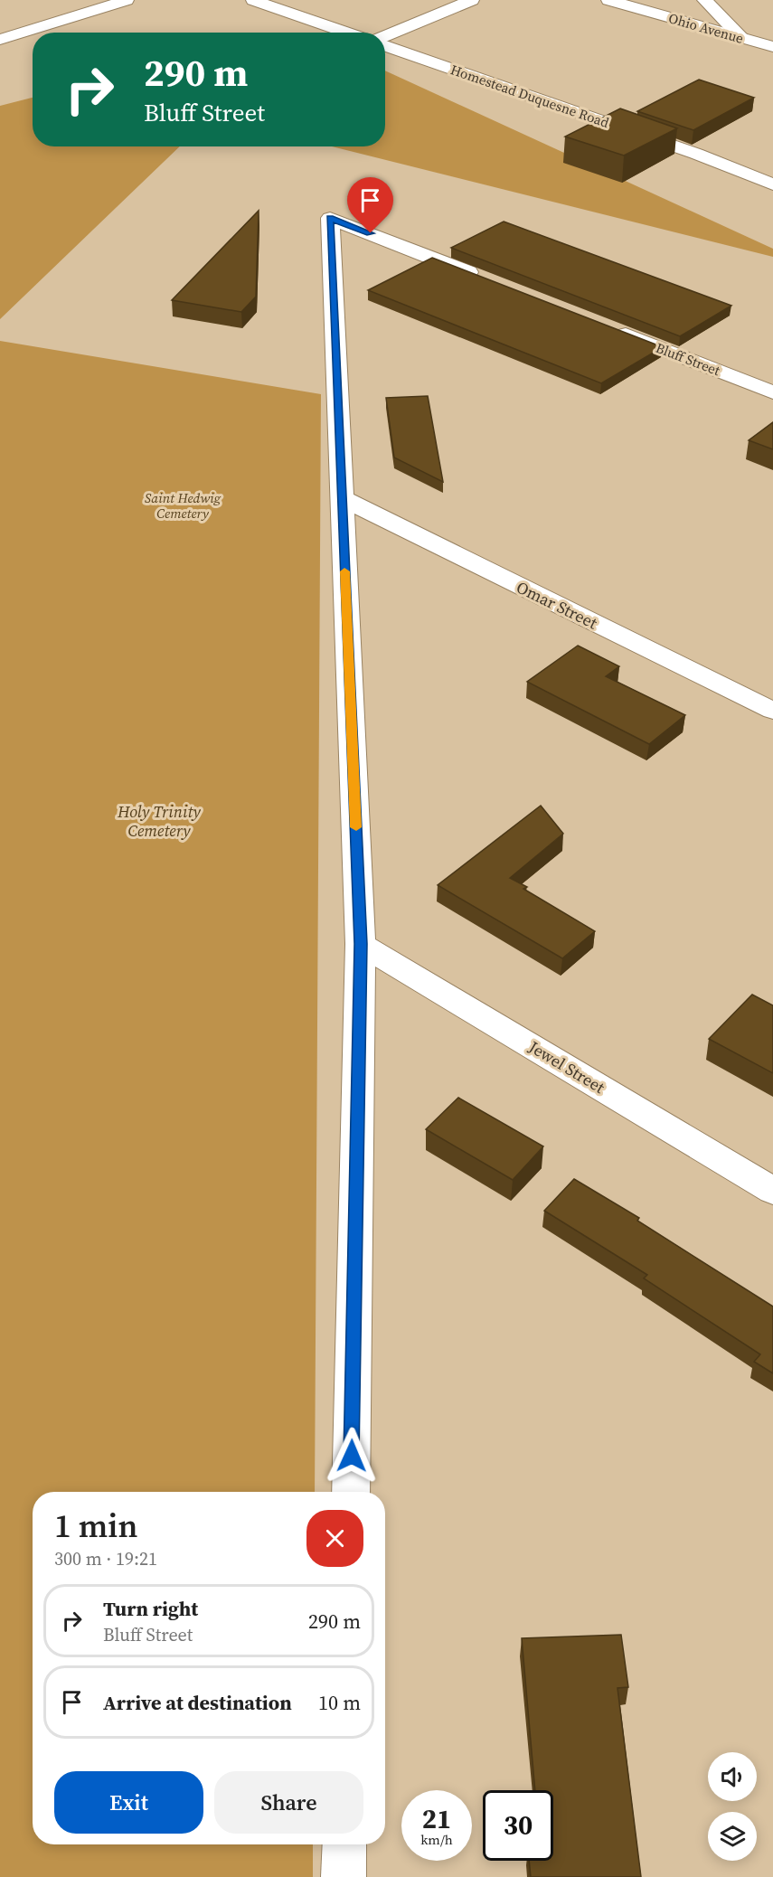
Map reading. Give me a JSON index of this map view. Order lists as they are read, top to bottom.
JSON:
{
  "streets": {
    "street": [
      "Ohio Avenue",
      "Homestead Duquesne Road",
      "Bluff Street",
      "Omar Street",
      "Jewel Street"
    ]
  },
  "parks": ["Saint Hedwig Cemetery", "Holy Trinity Cemetery"],
  "page": {
    "turn": ["290 m", "Bluff Street"],
    "heading": ["1 min", "300 m · 19:21"],
    "list": [
      {
        "name": "Turn right",
        "note": "Bluff Street",
        "value": "290 m"
      },
      {
        "name": "Arrive at destination",
        "value": "10 m"
      }
    ],
    "buttons": ["Exit", "Share"],
    "speed": "21 km/h",
    "limit": "30"
  }
}
